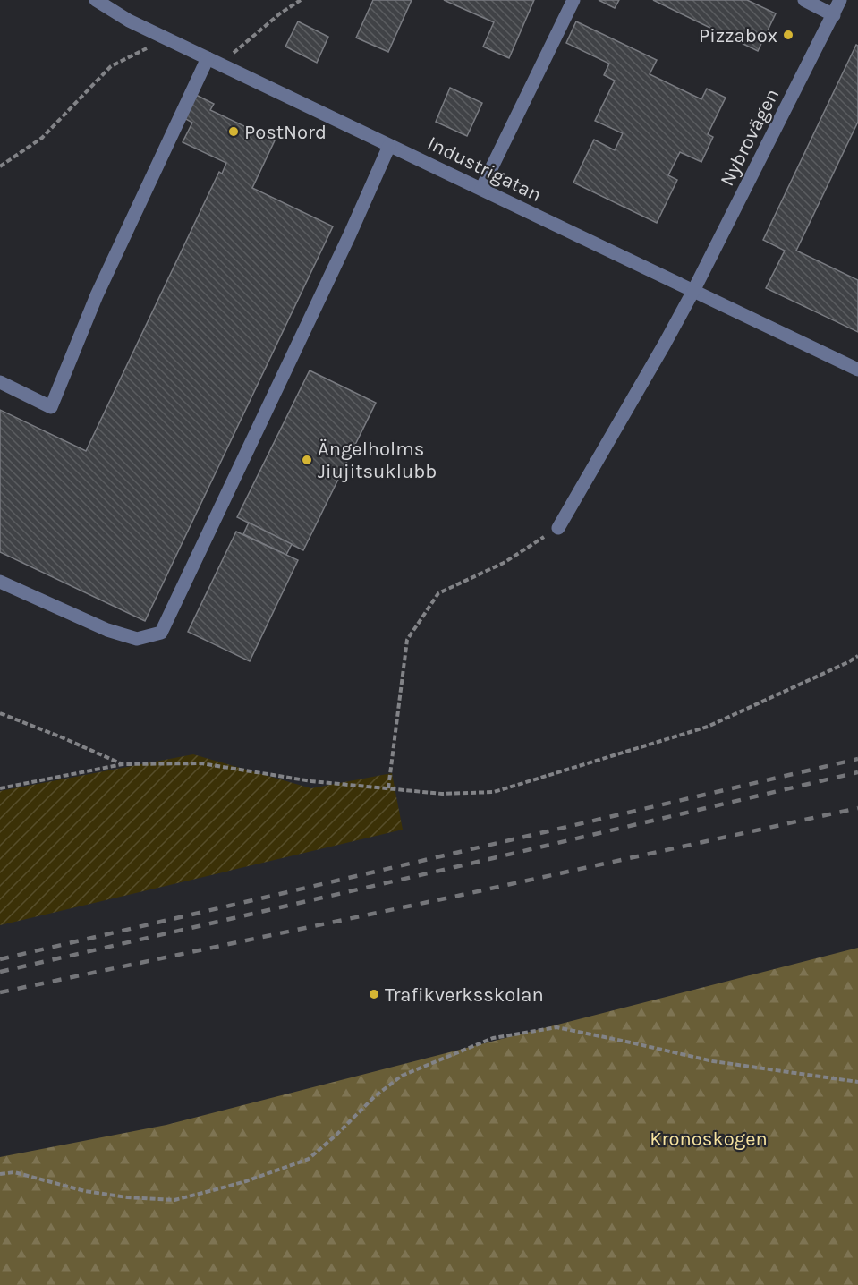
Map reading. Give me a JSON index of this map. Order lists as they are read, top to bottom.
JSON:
{
  "streets": {
    "street": ["Nybrovägen", "Industrigatan"]
  },
  "crossings": [
    ["Nybrovägen", "Industrigatan"]
  ],
  "parks": ["Kronoskogen"],
  "places": [
    "Pizzabox",
    "PostNord",
    "Ängelholms Jiujitsuklubb",
    "Trafikverksskolan"
  ]
}
